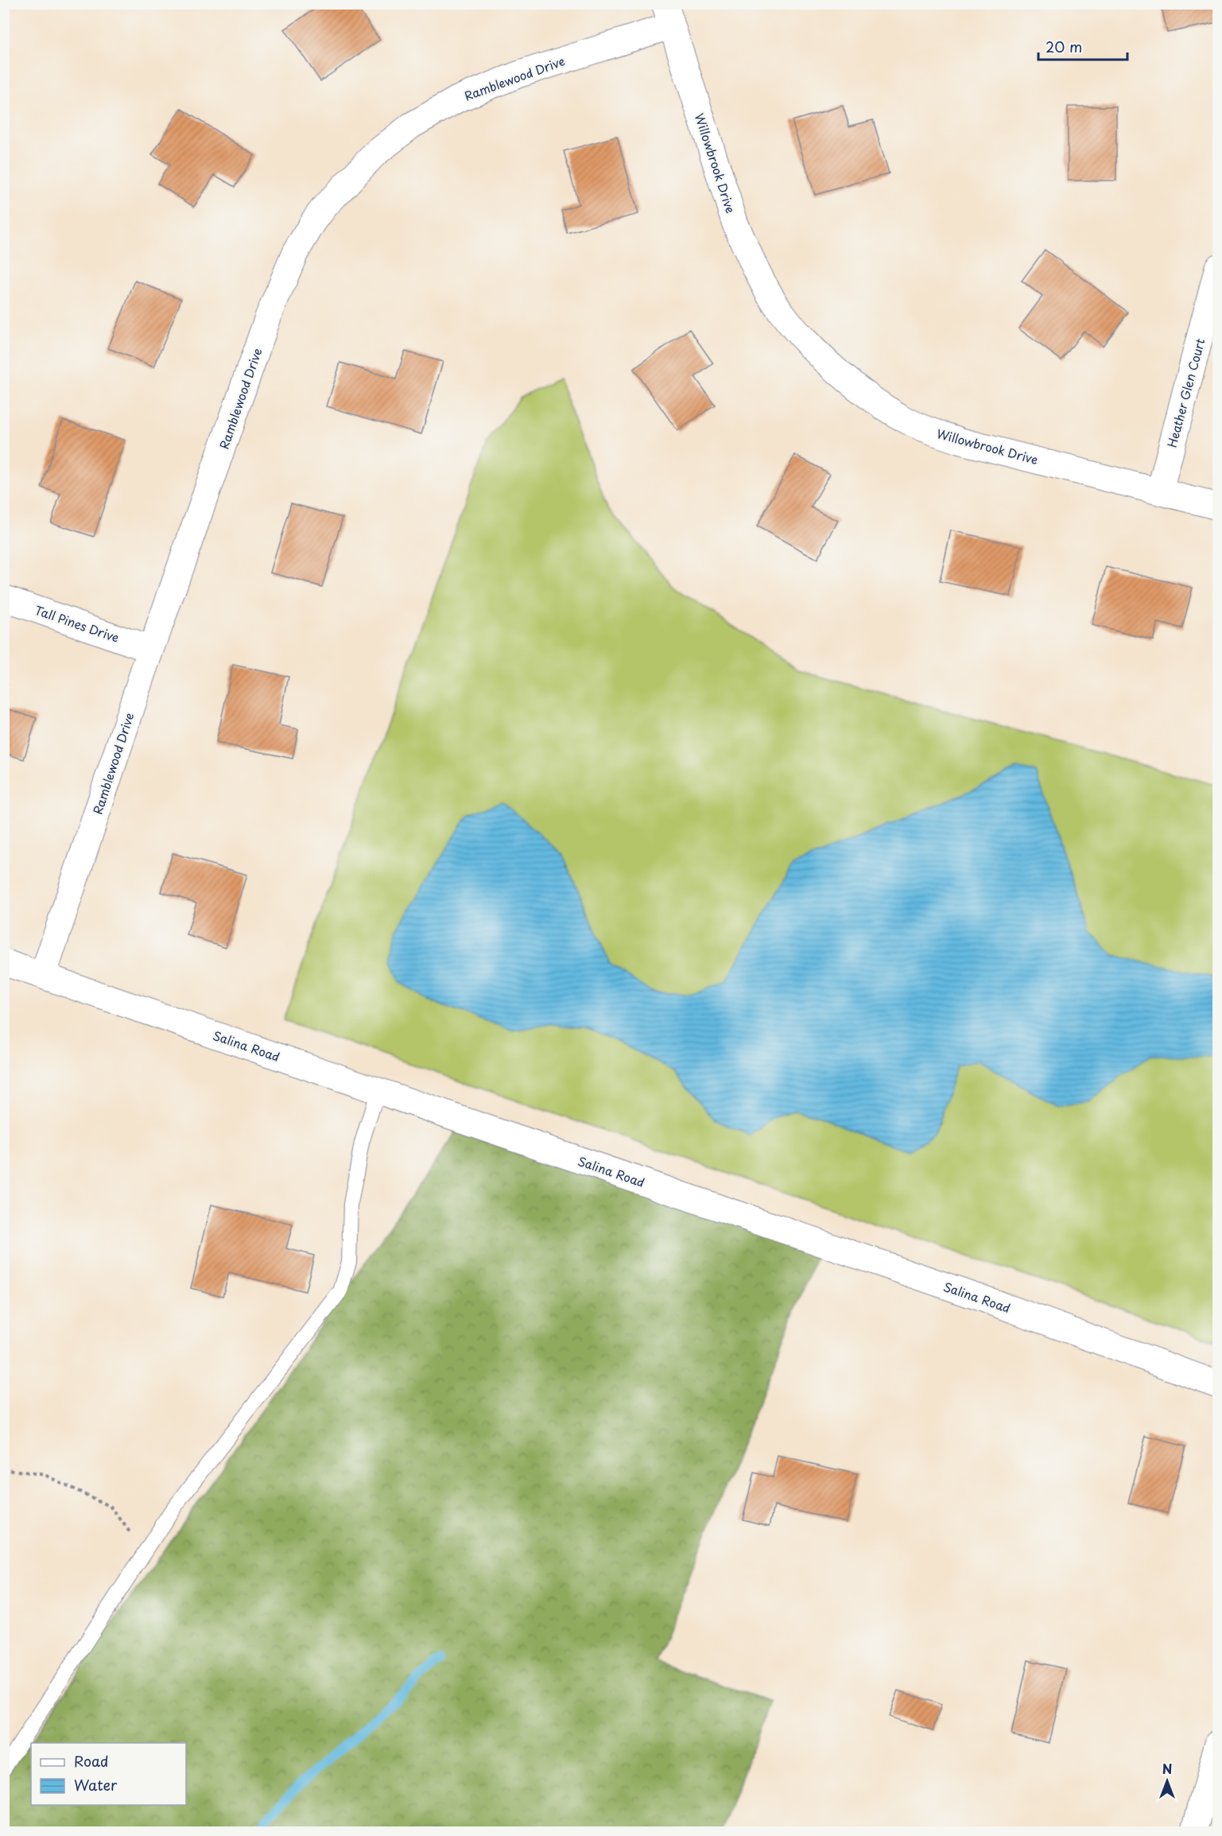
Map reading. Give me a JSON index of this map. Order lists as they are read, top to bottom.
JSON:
{
  "streets": {
    "street": [
      "Ramblewood Drive",
      "Willowbrook Drive",
      "Heather Glen Court",
      "Tall Pines Drive",
      "Salina Road"
    ]
  },
  "crossings": [
    ["Ramblewood Drive", "Willowbrook Drive"],
    ["Ramblewood Drive", "Tall Pines Drive"],
    ["Ramblewood Drive", "Salina Road"],
    ["Willowbrook Drive", "Heather Glen Court"]
  ],
  "legend": ["Road", "Water"],
  "scale_bar": "20 m",
  "north": "top"
}
